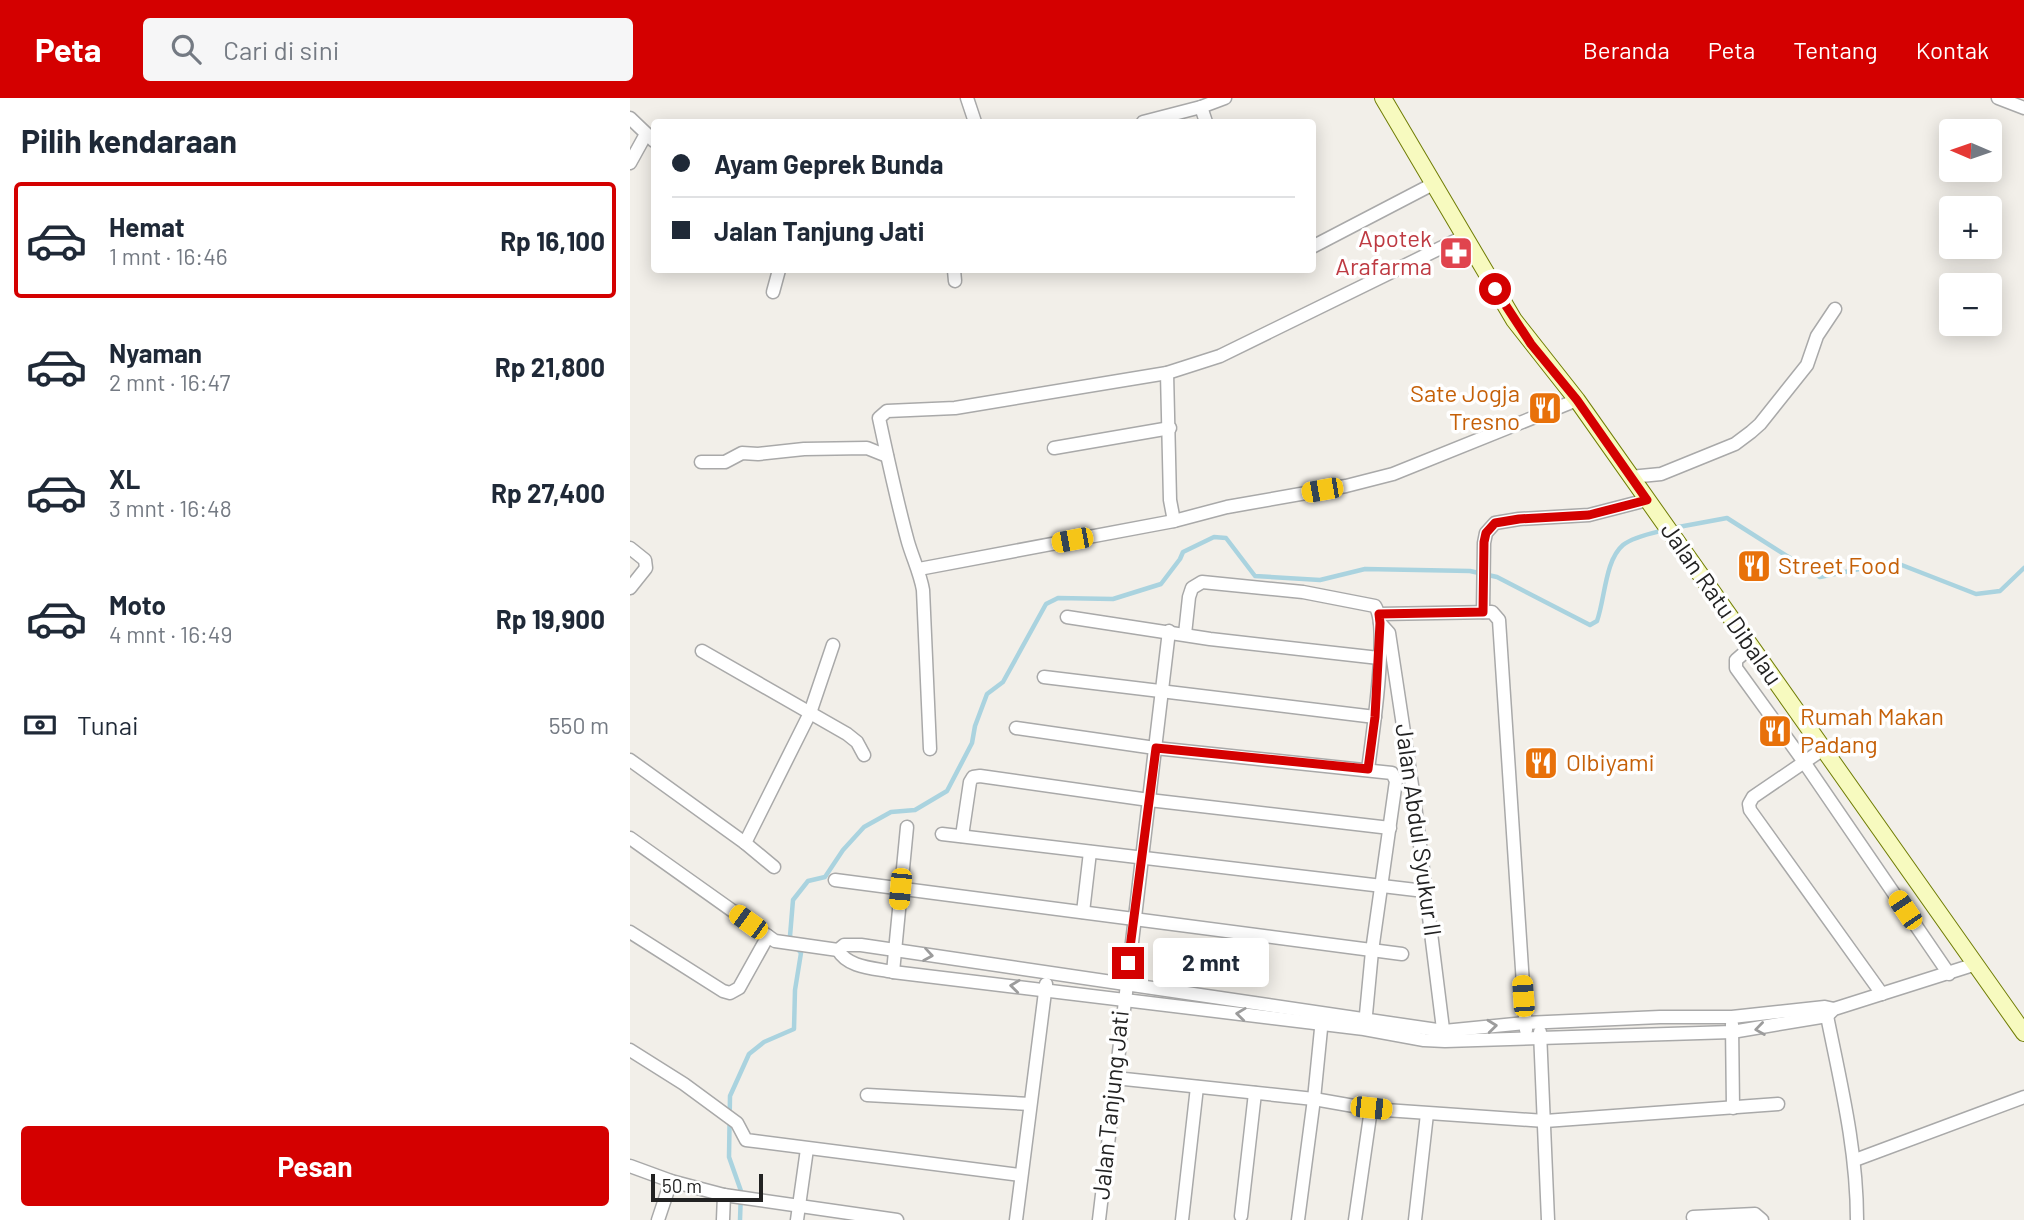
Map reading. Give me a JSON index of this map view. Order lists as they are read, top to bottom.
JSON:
{
  "streets": {
    "main road": ["Jalan Ratu Dibalau"],
    "street": ["Jalan Abdul Syukur II", "Jalan Tanjung Jati"]
  },
  "places": {
    "pharmacy": ["Apotek Arafarma"],
    "restaurant": [
      "Sate Jogja Tresno",
      "Street Food",
      "Rumah Makan Padang",
      "Olbiyami"
    ]
  },
  "scale_bar": "50 m",
  "north": "left",
  "page": {
    "header": "Peta",
    "search": "Cari di sini",
    "nav": [
      "Beranda",
      "Peta",
      "Tentang",
      "Kontak"
    ],
    "heading": "Pilih kendaraan",
    "map_buttons": ["+", "−"],
    "banner": ["Ayam Geprek Bunda", "Jalan Tanjung Jati"],
    "list": [
      {
        "name": "Hemat",
        "note": "1 mnt · 16:46",
        "value": "Rp 16,100"
      },
      {
        "name": "Nyaman",
        "note": "2 mnt · 16:47",
        "value": "Rp 21,800"
      },
      {
        "name": "XL",
        "note": "3 mnt · 16:48",
        "value": "Rp 27,400"
      },
      {
        "name": "Moto",
        "note": "4 mnt · 16:49",
        "value": "Rp 19,900"
      }
    ],
    "pay": ["Tunai", "550 m"],
    "bubble": "2 mnt",
    "buttons": "Pesan",
    "scale": "50 m"
  }
}
